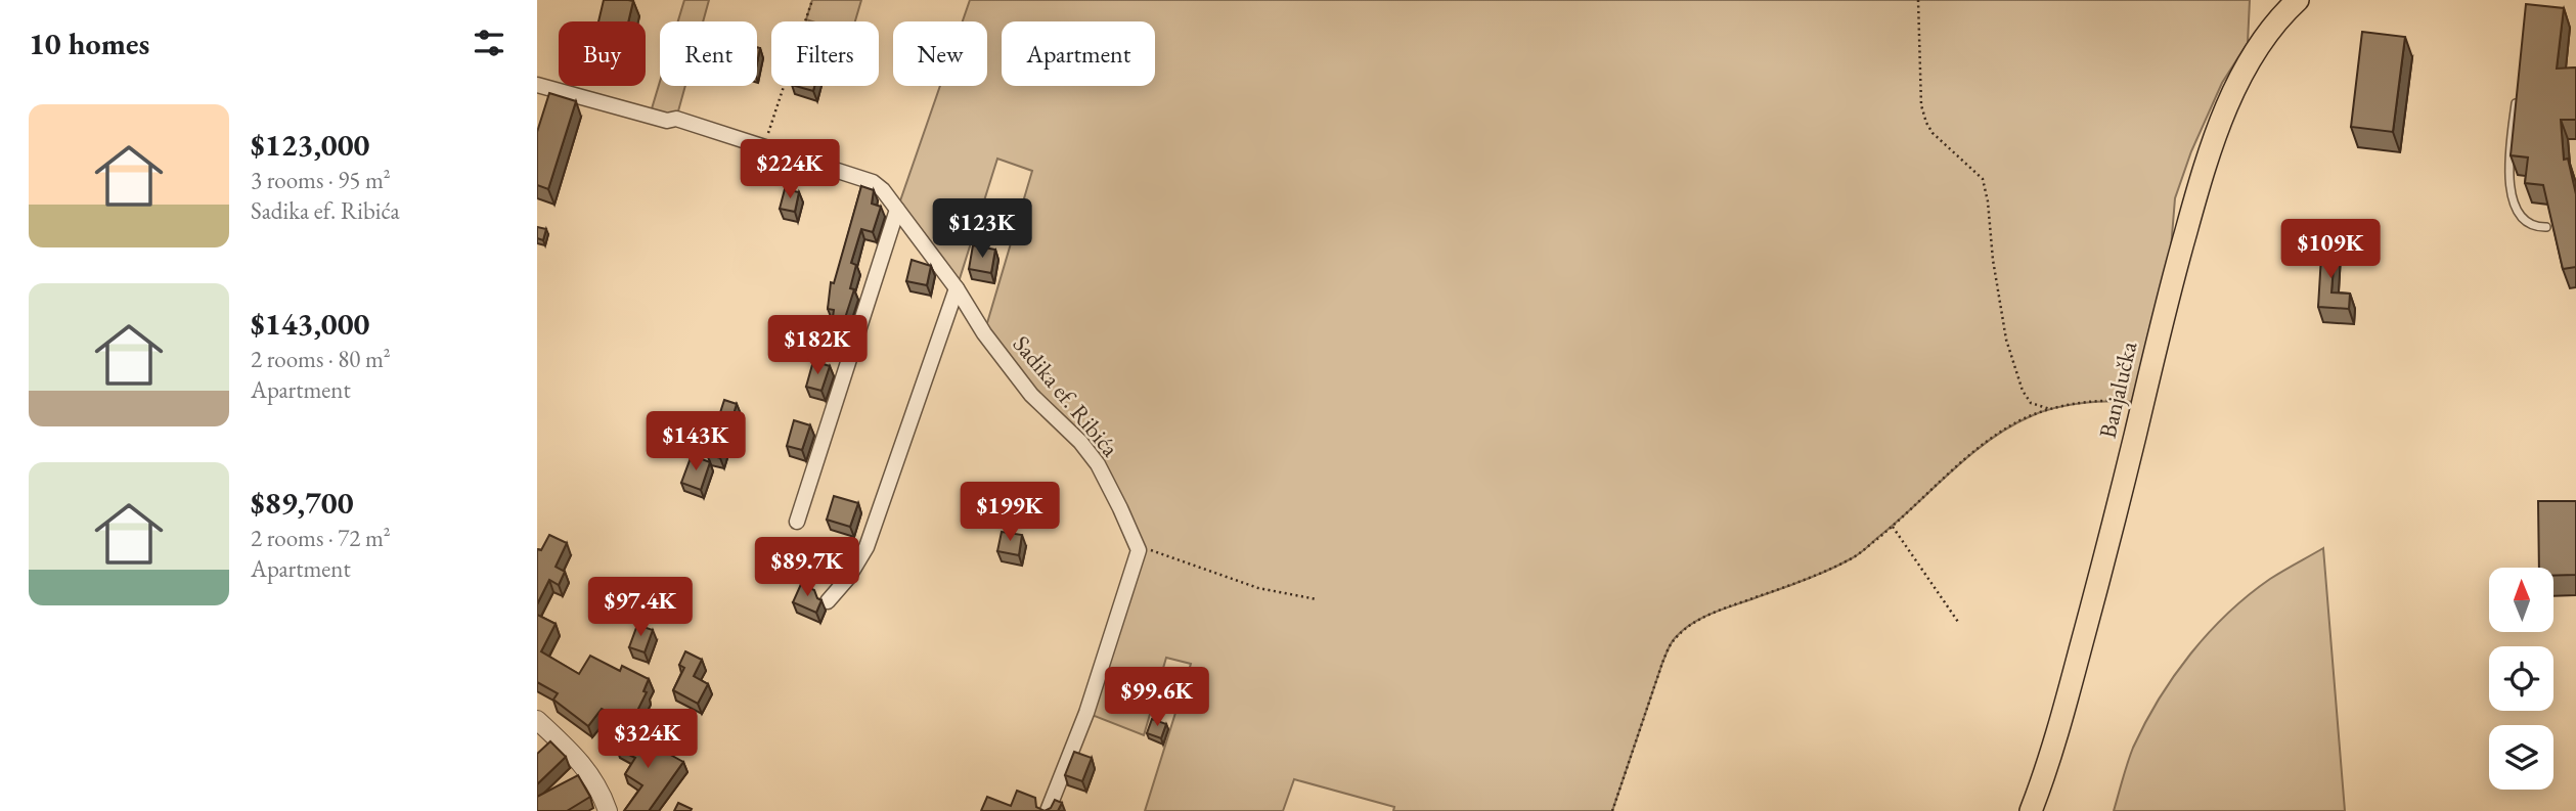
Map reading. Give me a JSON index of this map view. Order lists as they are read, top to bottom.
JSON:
{
  "streets": {
    "main road": ["Banjalučka"],
    "street": ["Sadika ef. Ribića"]
  },
  "north": "top",
  "page": {
    "heading": "10 homes",
    "chip": [
      "Buy",
      "Rent",
      "Filters",
      "New",
      "Apartment"
    ],
    "list": [
      {
        "name": "$123,000",
        "note": "3 rooms · 95 m² · Sadika ef. Ribića"
      },
      {
        "name": "$143,000",
        "note": "2 rooms · 80 m² · Apartment"
      },
      {
        "name": "$89,700",
        "note": "2 rooms · 72 m² · Apartment"
      }
    ],
    "price": [
      "$224K",
      "$123K",
      "$109K",
      "$182K",
      "$143K",
      "$199K",
      "$89.7K",
      "$97.4K",
      "$99.6K",
      "$324K"
    ]
  }
}
